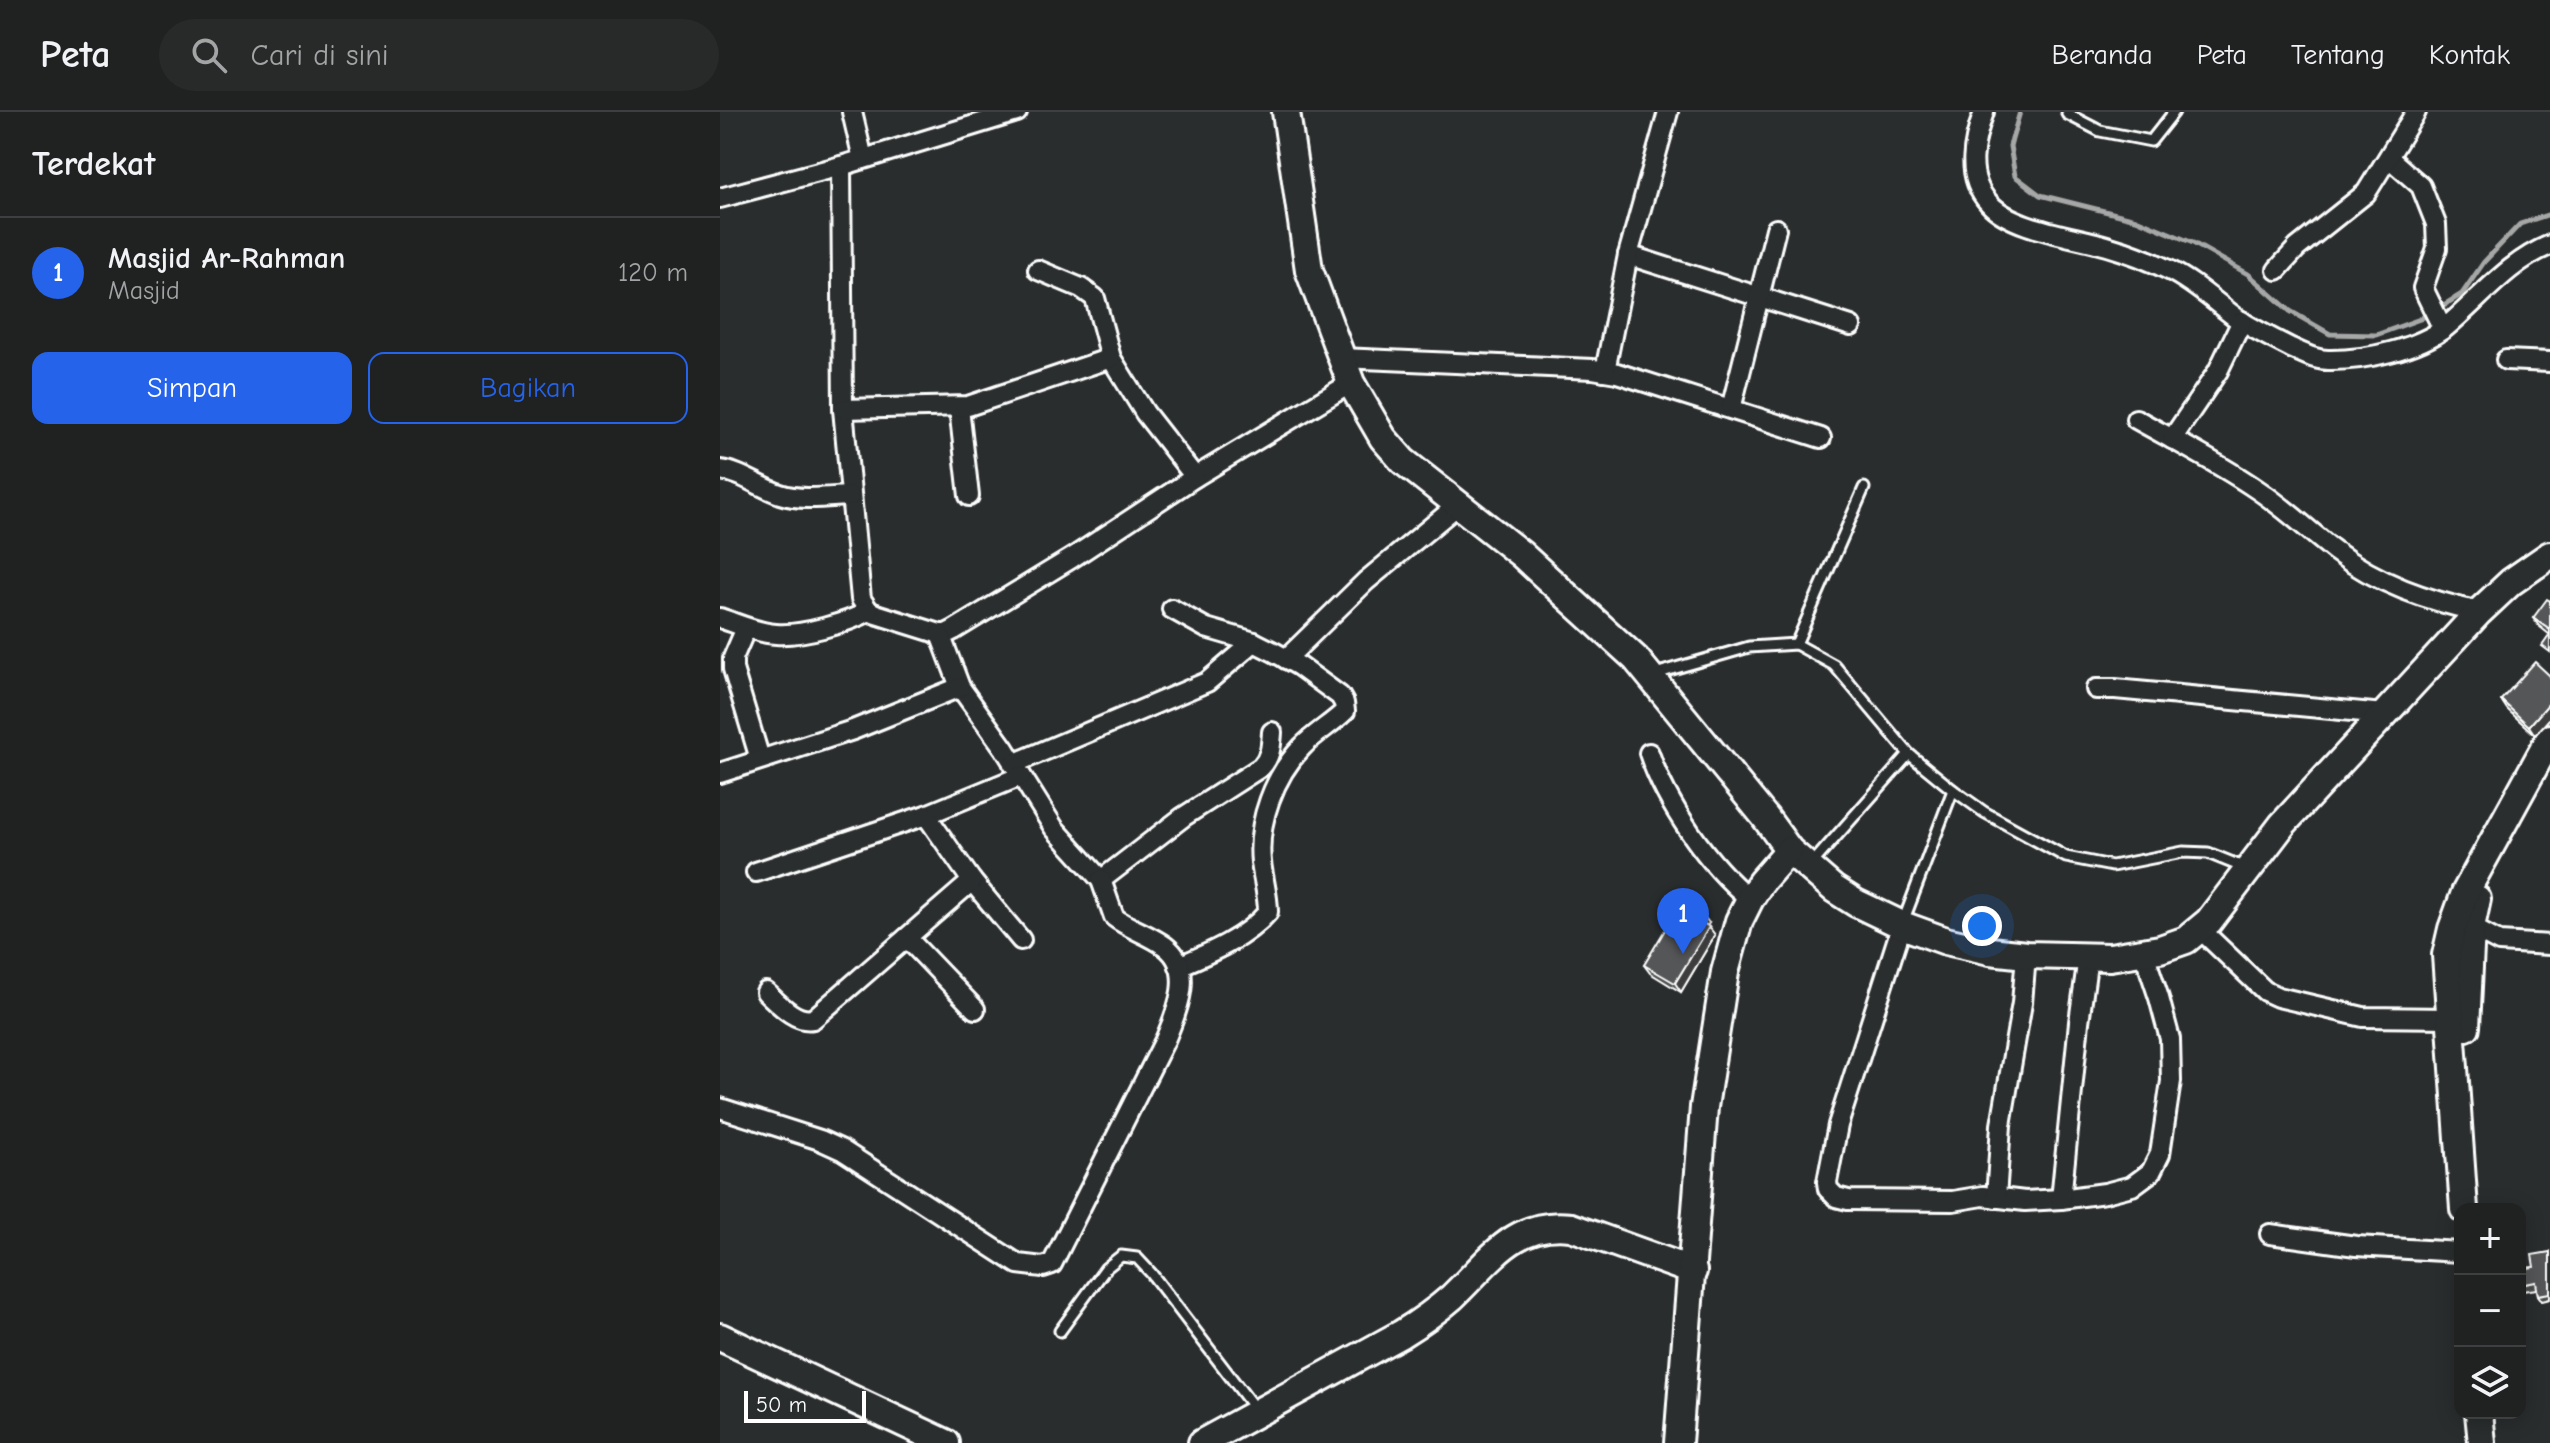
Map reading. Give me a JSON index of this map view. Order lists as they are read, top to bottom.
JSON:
{
  "scale_bar": "50 m",
  "page": {
    "header": "Peta",
    "search": "Cari di sini",
    "nav": [
      "Beranda",
      "Peta",
      "Tentang",
      "Kontak"
    ],
    "heading": "Terdekat",
    "list": [
      {
        "mark": "1",
        "name": "Masjid Ar-Rahman",
        "note": "Masjid",
        "value": "120 m"
      }
    ],
    "buttons": ["Simpan", "Bagikan"],
    "pins": "1",
    "map_buttons": ["+", "−"],
    "scale": "50 m"
  }
}
